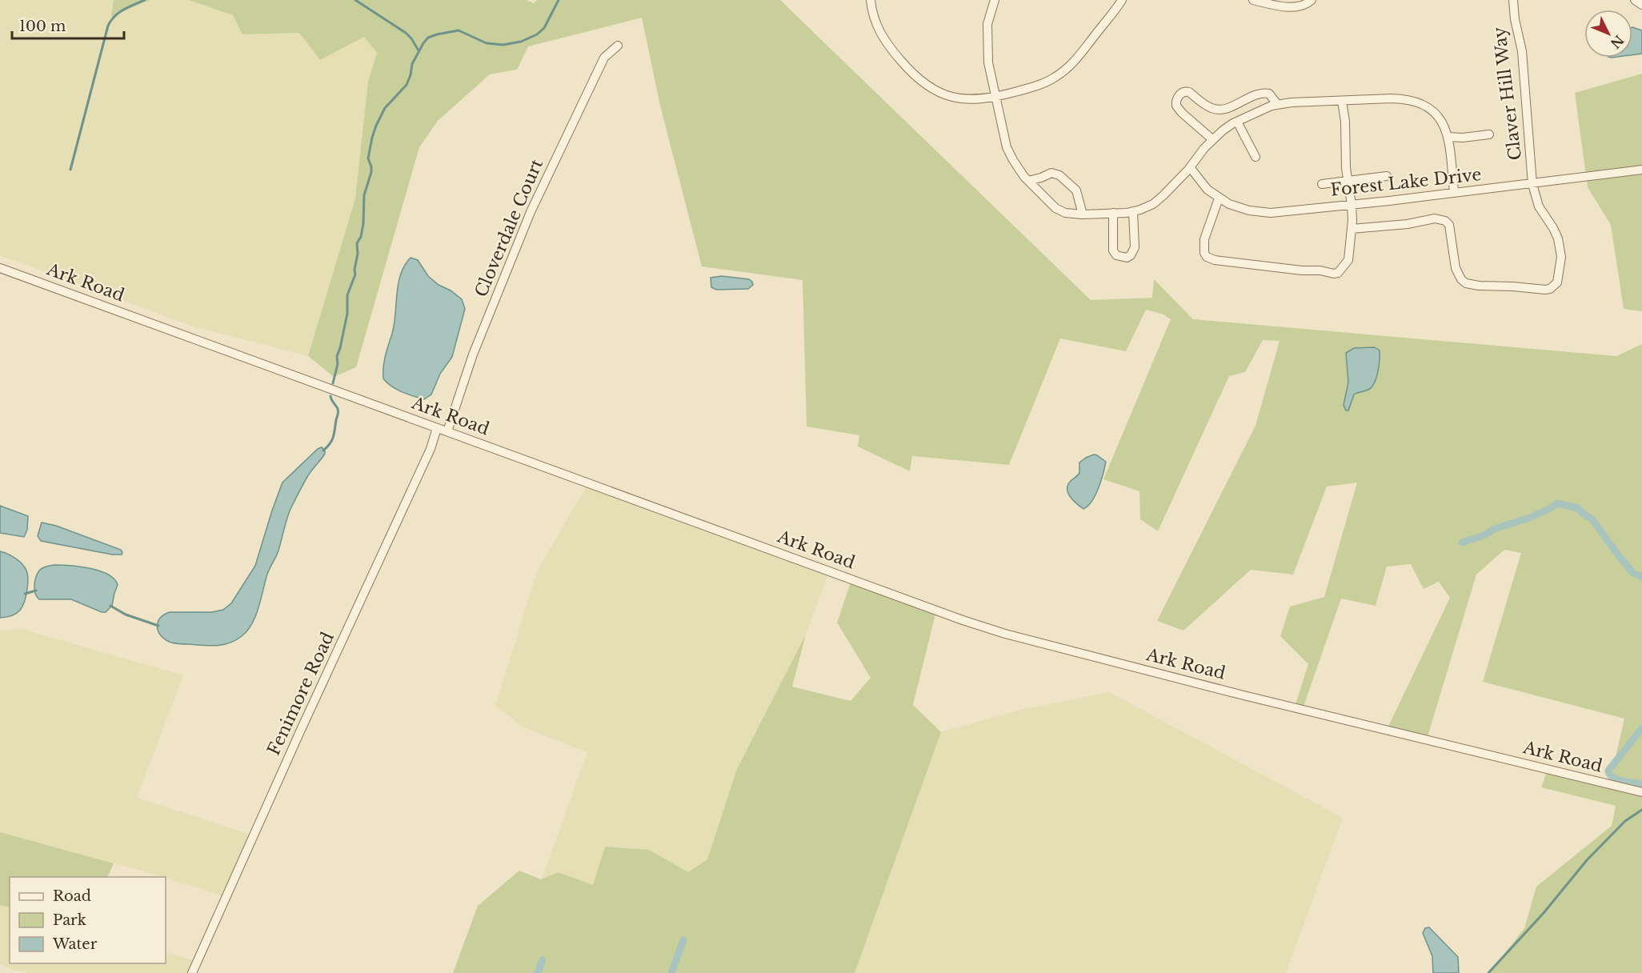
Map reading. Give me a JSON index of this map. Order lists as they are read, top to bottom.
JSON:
{
  "streets": {
    "street": [
      "Claver Hill Way",
      "Forest Lake Drive",
      "Cloverdale Court",
      "Ark Road",
      "Fenimore Road"
    ]
  },
  "crossings": [
    ["Claver Hill Way", "Forest Lake Drive"],
    ["Cloverdale Court", "Ark Road"],
    ["Ark Road", "Fenimore Road"]
  ],
  "legend": ["Road", "Park", "Water"],
  "scale_bar": "100 m",
  "north": "bottom right"
}
